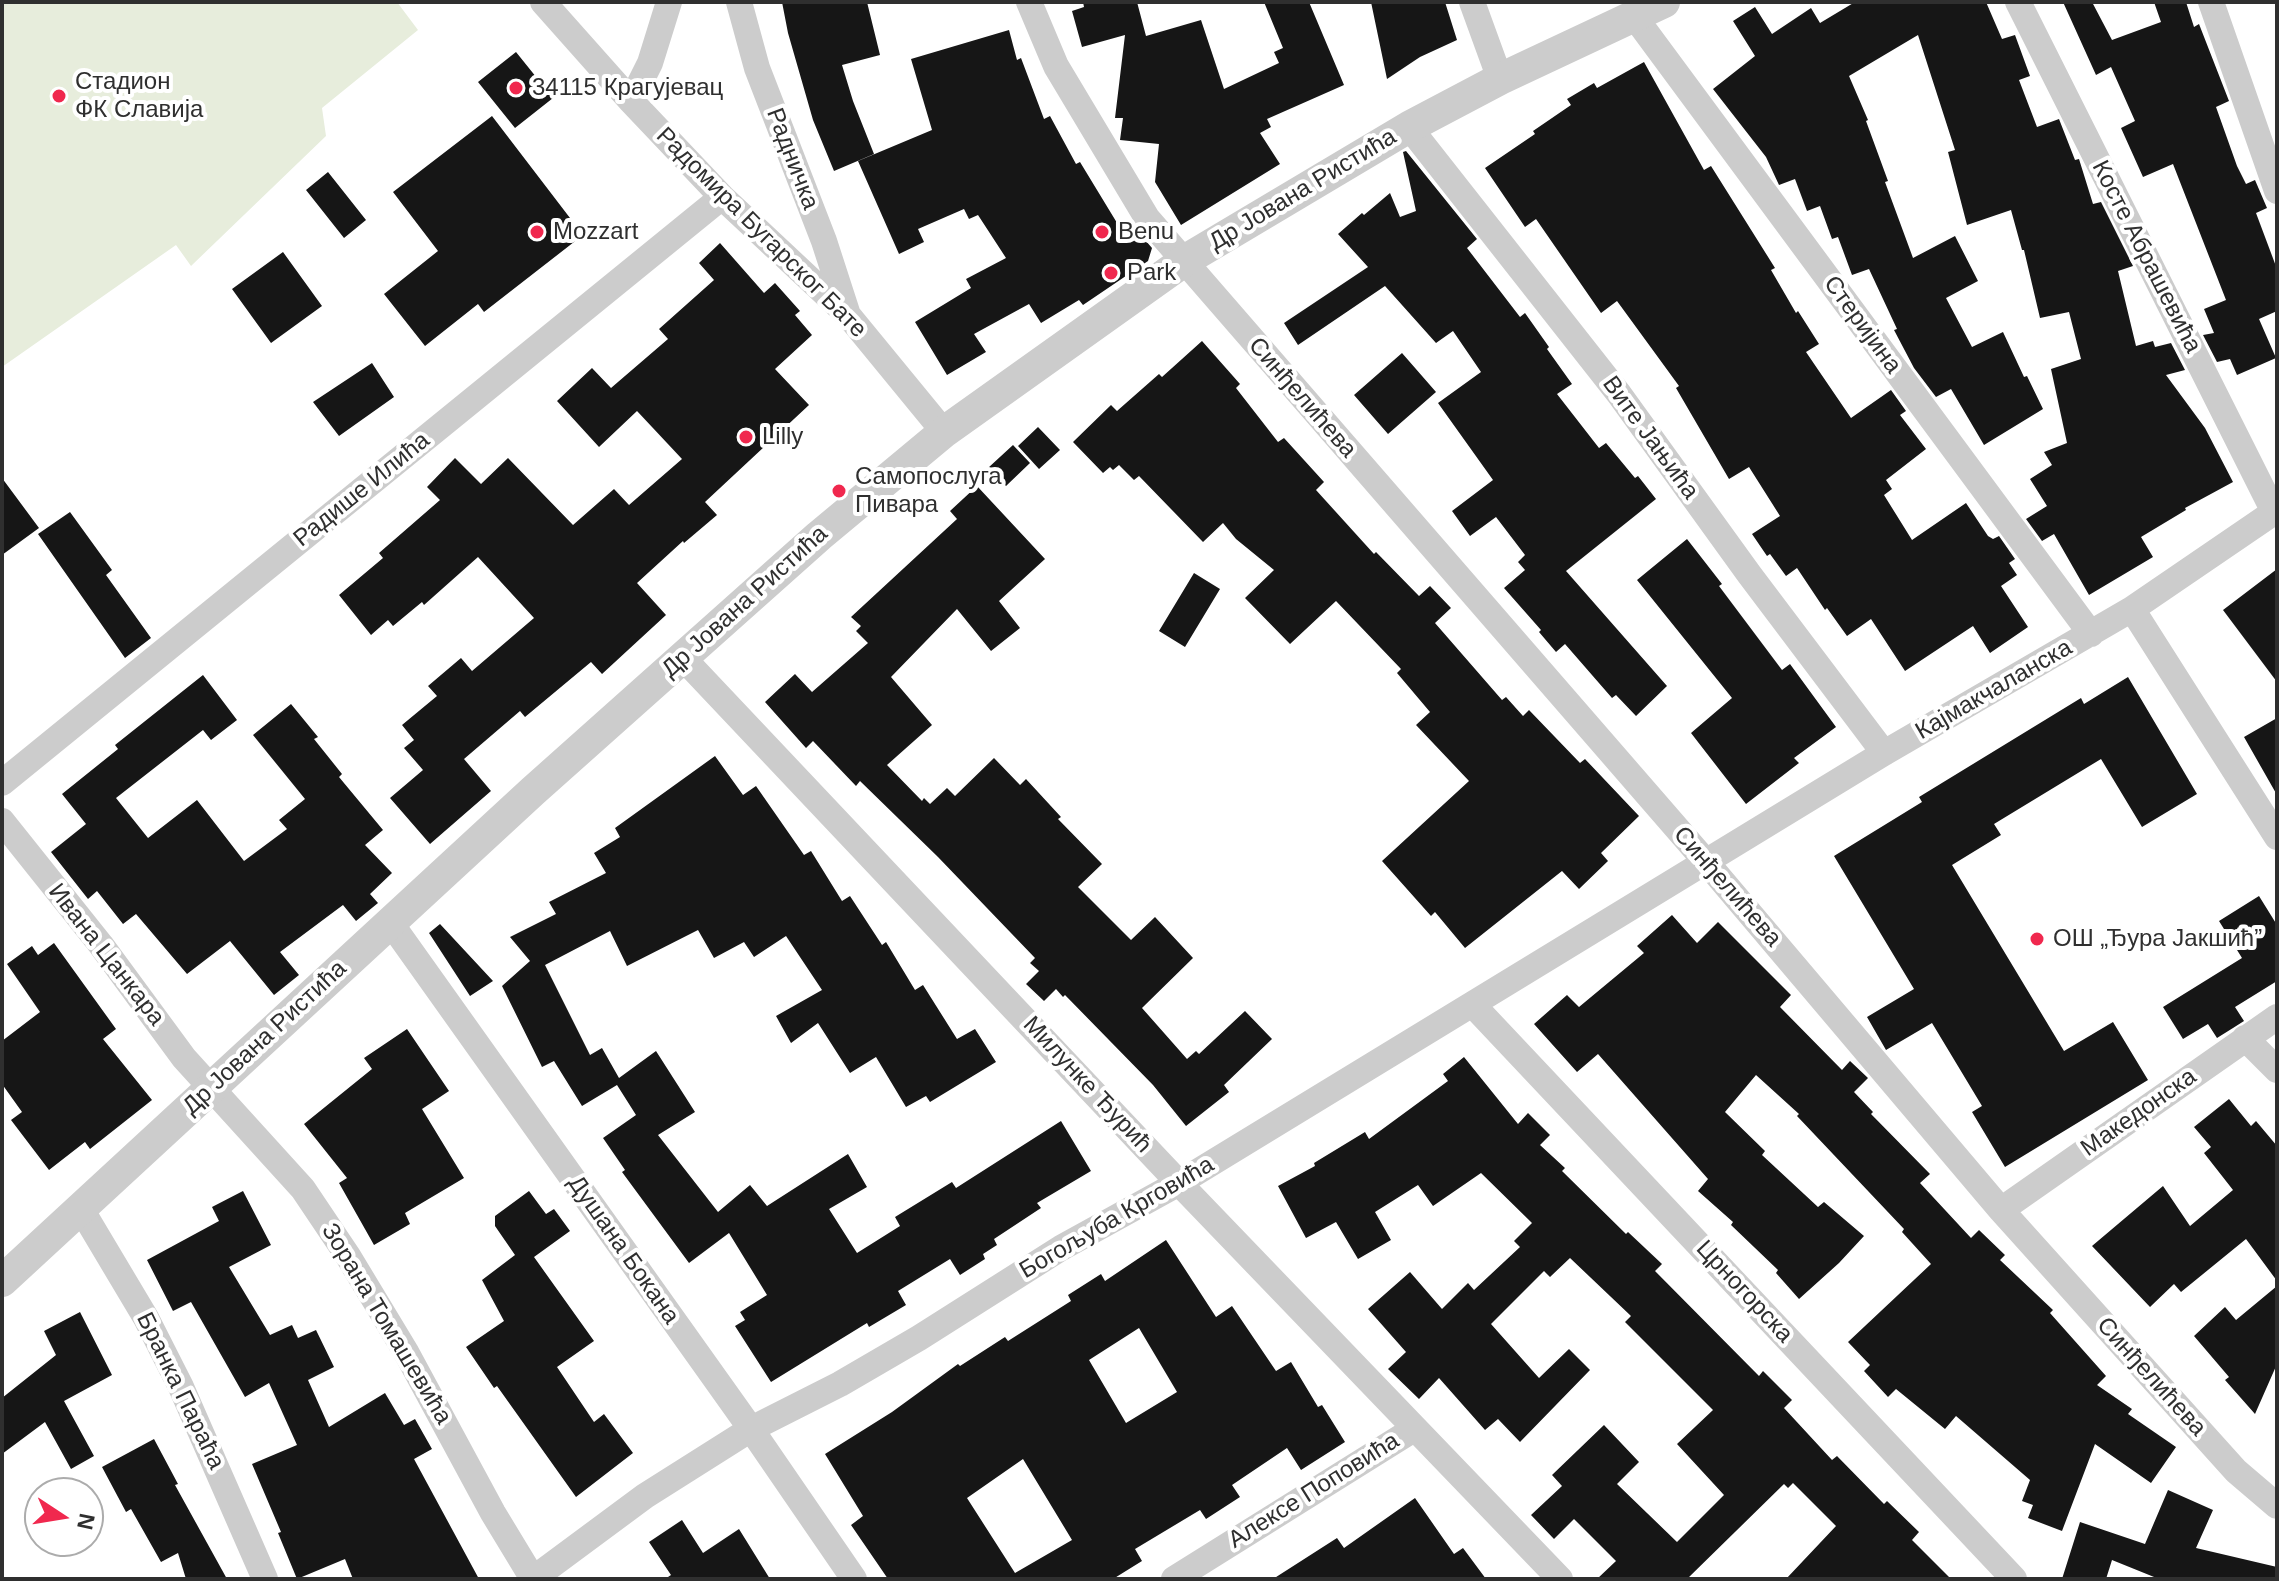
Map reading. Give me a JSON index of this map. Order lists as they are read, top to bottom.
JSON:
{
  "streets": {
    "street": [
      "Радничка",
      "Др Јована Ристића",
      "Радомира Бугарског Бате",
      "Косте Абрашевића",
      "Стеријина",
      "Синђелићева",
      "Вите Јањића",
      "Радише Илића",
      "Кајмакчаланска",
      "Ивана Цанкара",
      "Милунке Ђурић",
      "Македонска",
      "Богољуба Крговића",
      "Душана Бокана",
      "Црногорска",
      "Зорана Томашевића",
      "Бранка Параћа",
      "Алексе Поповића"
    ]
  },
  "crossings": [
    ["Радничка", "Радомира Бугарског Бате"],
    ["Др Јована Ристића", "Радомира Бугарског Бате"],
    ["Др Јована Ристића", "Стеријина"],
    ["Др Јована Ристића", "Синђелићева"],
    ["Др Јована Ристића", "Вите Јањића"],
    ["Др Јована Ристића", "Ивана Цанкара"],
    ["Др Јована Ристића", "Милунке Ђурић"],
    ["Др Јована Ристића", "Душана Бокана"],
    ["Др Јована Ристића", "Зорана Томашевића"],
    ["Др Јована Ристића", "Бранка Параћа"],
    ["Радомира Бугарског Бате", "Радише Илића"],
    ["Косте Абрашевића", "Кајмакчаланска"],
    ["Стеријина", "Кајмакчаланска"],
    ["Синђелићева", "Кајмакчаланска"],
    ["Синђелићева", "Македонска"],
    ["Синђелићева", "Богољуба Крговића"],
    ["Вите Јањића", "Кајмакчаланска"],
    ["Кајмакчаланска", "Богољуба Крговића"],
    ["Ивана Цанкара", "Зорана Томашевића"],
    ["Милунке Ђурић", "Богољуба Крговића"],
    ["Милунке Ђурић", "Алексе Поповића"],
    ["Богољуба Крговића", "Душана Бокана"],
    ["Богољуба Крговића", "Црногорска"],
    ["Богољуба Крговића", "Зорана Томашевића"]
  ],
  "places": [
    "34115 Крагујевац",
    "Стадион ФК Славија",
    "Mozzart",
    "Benu",
    "Park",
    "Lilly",
    "Самопослуга Пивара",
    "ОШ „Ђура Јакшић”"
  ],
  "north": "right"
}
